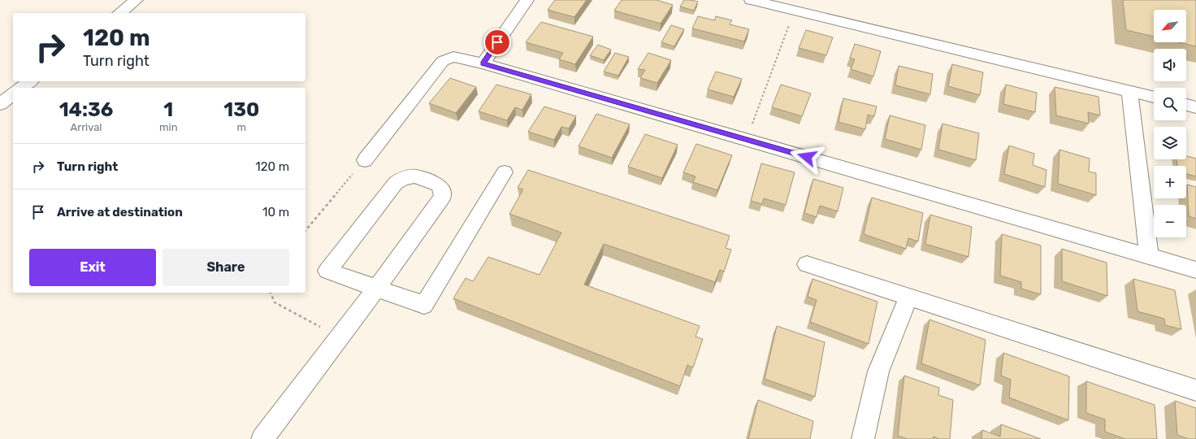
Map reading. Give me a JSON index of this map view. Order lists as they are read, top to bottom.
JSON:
{
  "north": "bottom left",
  "page": {
    "map_buttons": ["+", "−"],
    "turn": ["120 m", "Turn right"],
    "eta": [
      "14:36",
      "Arrival",
      "1",
      "min",
      "130",
      "m"
    ],
    "list": [
      {
        "name": "Turn right",
        "value": "120 m"
      },
      {
        "name": "Arrive at destination",
        "value": "10 m"
      }
    ],
    "buttons": ["Exit", "Share"]
  }
}
